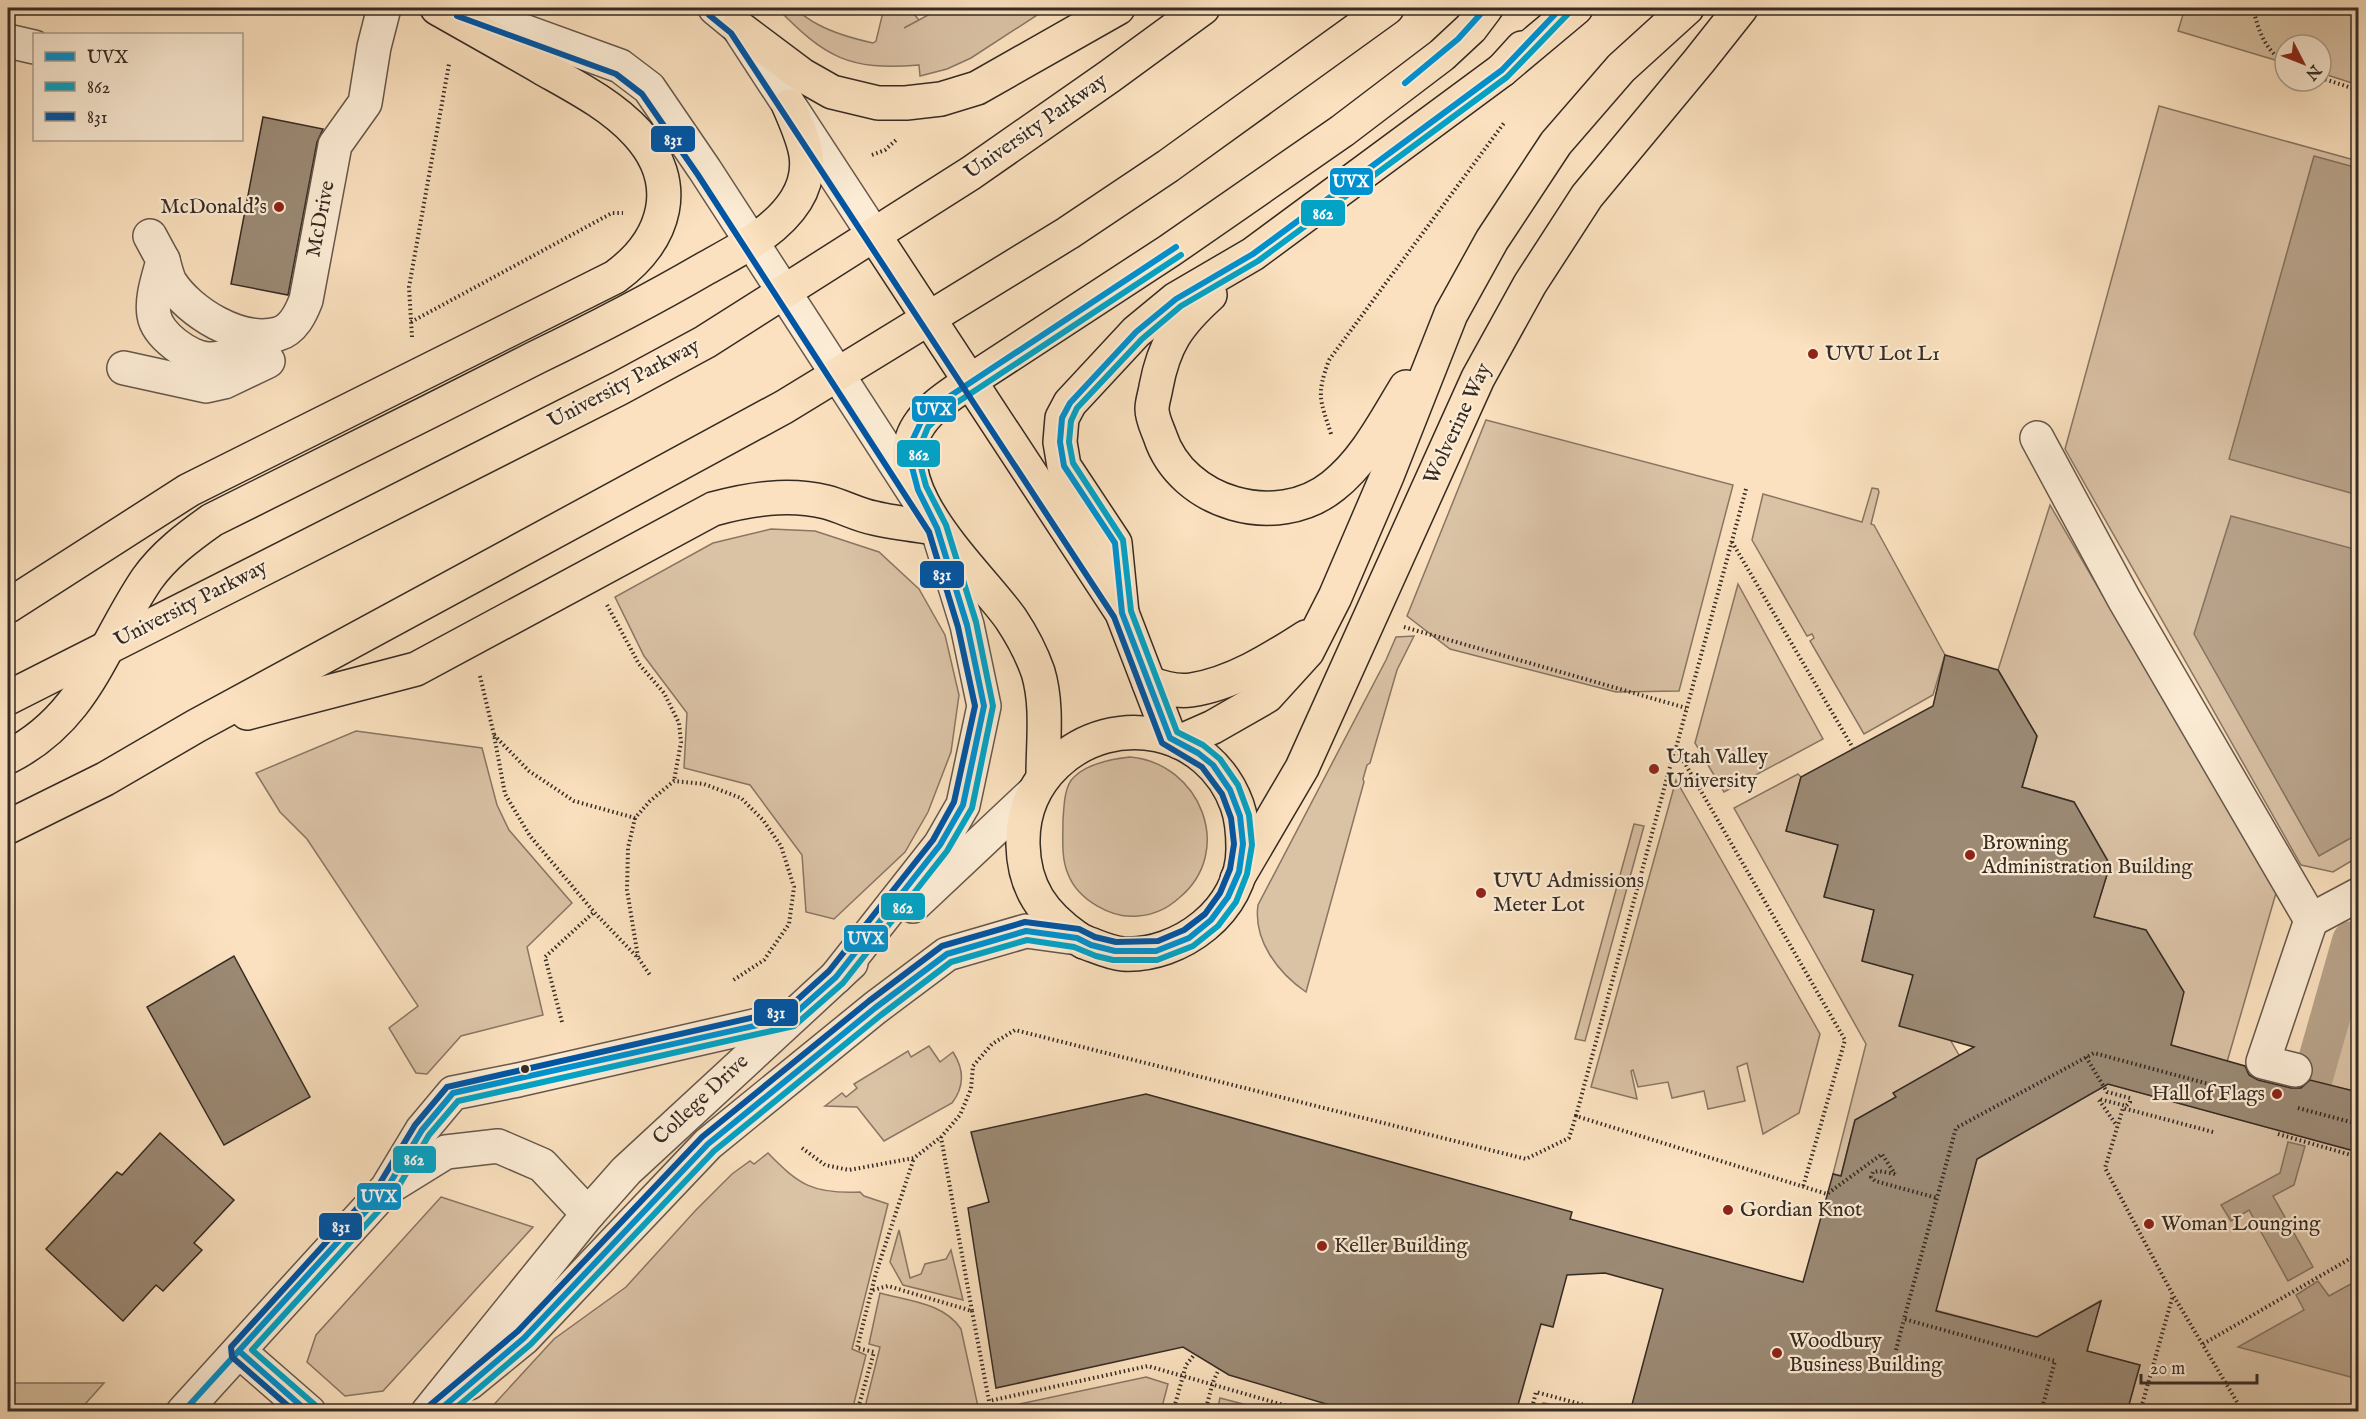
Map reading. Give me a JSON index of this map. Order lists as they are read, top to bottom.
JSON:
{
  "streets": {
    "main road": ["University Parkway", "Wolverine Way"],
    "street": ["McDrive", "College Drive"]
  },
  "places": [
    "McDonald's",
    "UVU Lot L1",
    "Utah Valley University",
    "Browning Administration Building",
    "UVU Admissions Meter Lot",
    "Hall of Flags",
    "Gordian Knot",
    "Woman Lounging",
    "Keller Building",
    "Woodbury Business Building"
  ],
  "lines": ["transit line UVX", "transit line 862", "transit line 831"],
  "legend": ["UVX", "862", "831"],
  "scale_bar": "20 m",
  "north": "bottom right"
}
